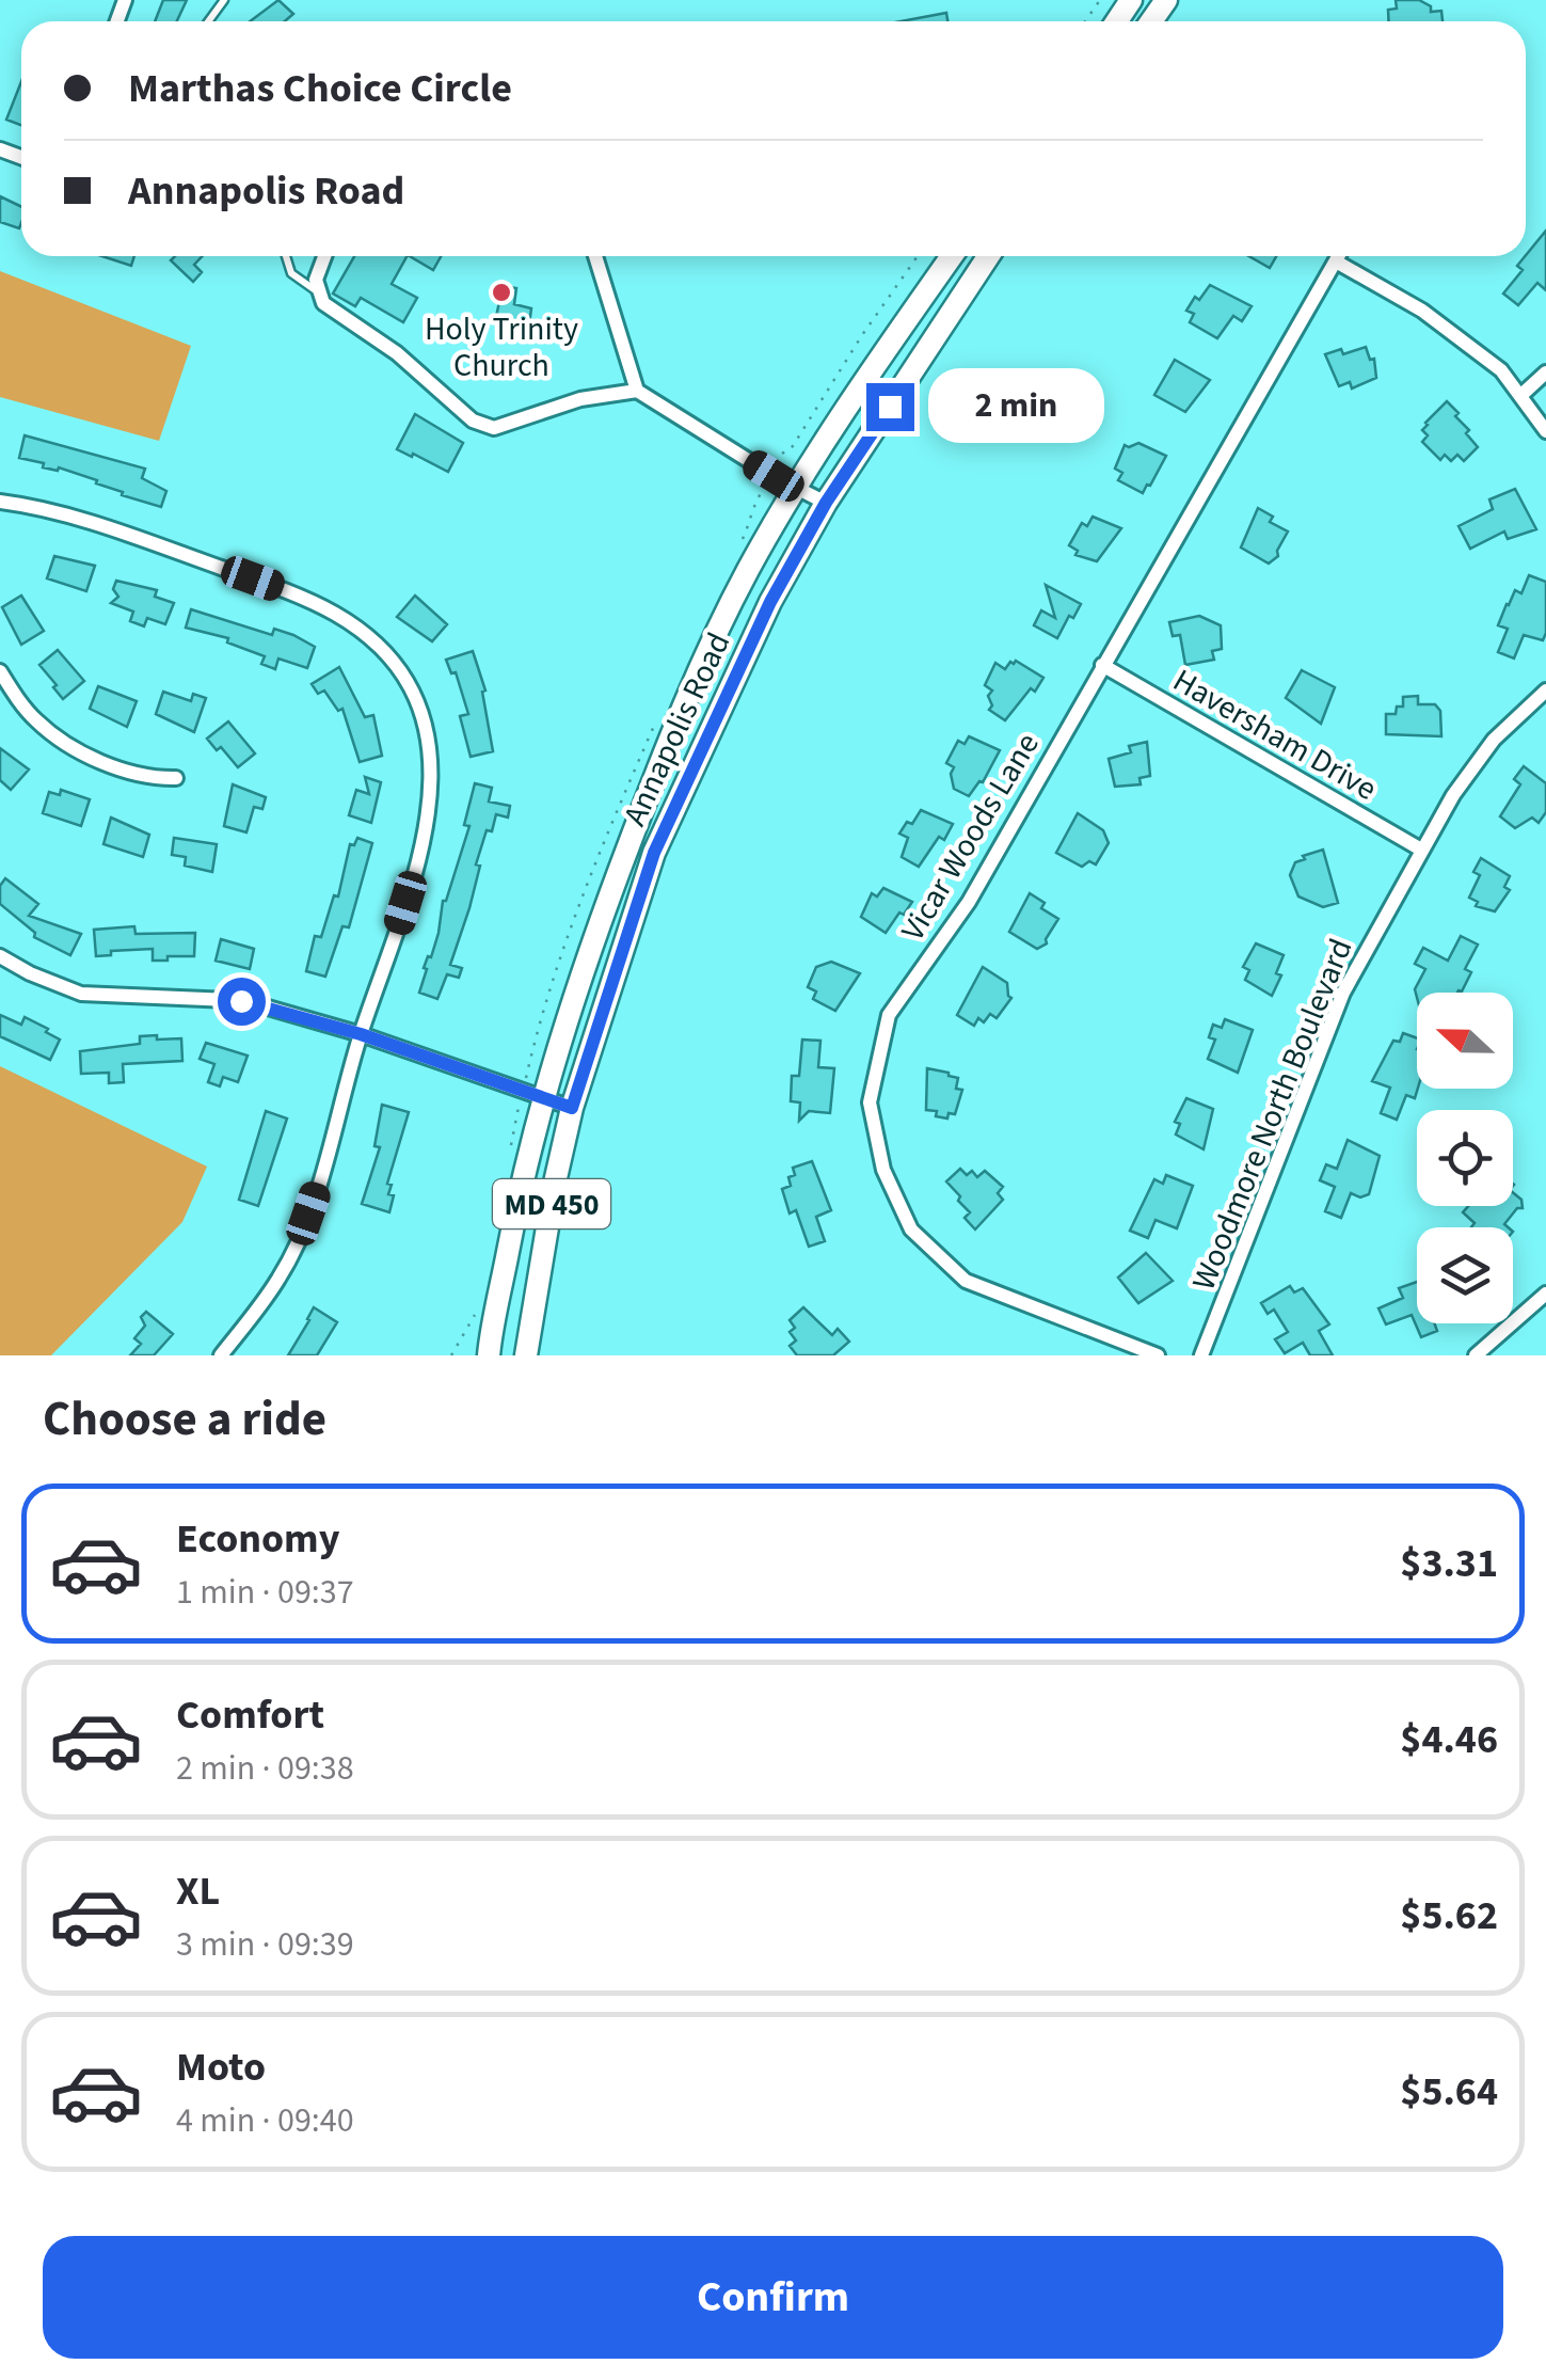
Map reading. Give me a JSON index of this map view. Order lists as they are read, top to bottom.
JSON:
{
  "streets": {
    "main road": ["Annapolis Road", "MD 450"],
    "street": ["Haversham Drive", "Vicar Woods Lane", "Woodmore North Boulevard"]
  },
  "crossings": [
    ["Haversham Drive", "Vicar Woods Lane"],
    ["Haversham Drive", "Woodmore North Boulevard"]
  ],
  "places": ["Holy Trinity Church"],
  "north": "left",
  "page": {
    "banner": ["Marthas Choice Circle", "Annapolis Road"],
    "bubble": "2 min",
    "heading": "Choose a ride",
    "list": [
      {
        "name": "Economy",
        "note": "1 min · 09:37",
        "value": "$3.31"
      },
      {
        "name": "Comfort",
        "note": "2 min · 09:38",
        "value": "$4.46"
      },
      {
        "name": "XL",
        "note": "3 min · 09:39",
        "value": "$5.62"
      },
      {
        "name": "Moto",
        "note": "4 min · 09:40",
        "value": "$5.64"
      }
    ],
    "buttons": "Confirm"
  }
}
